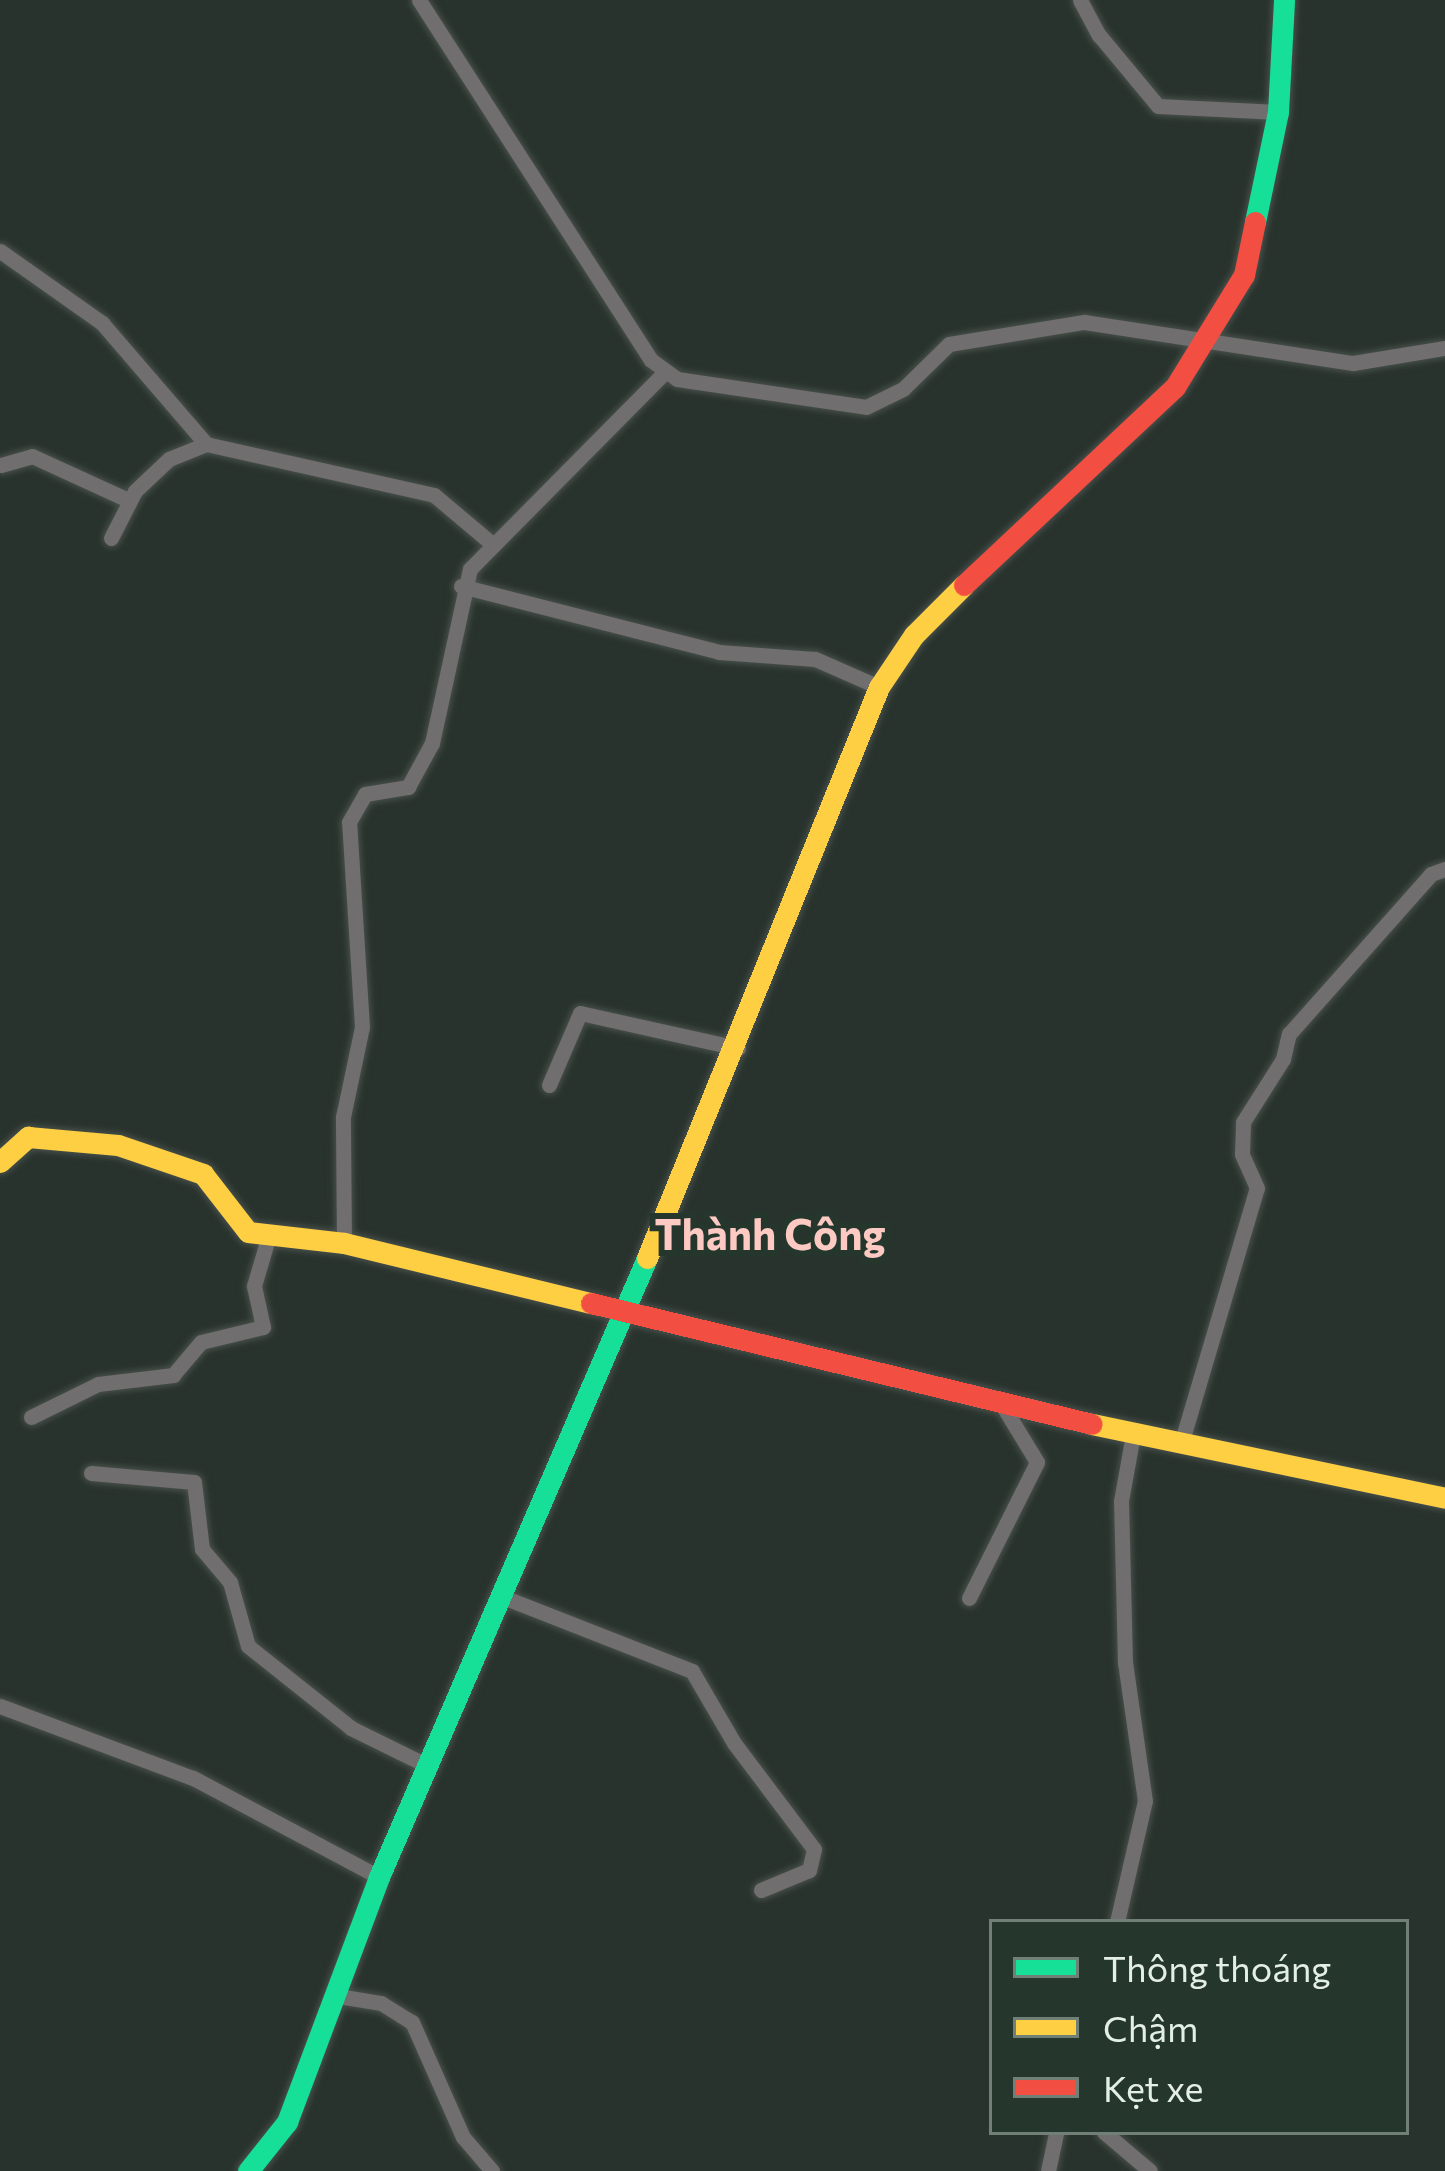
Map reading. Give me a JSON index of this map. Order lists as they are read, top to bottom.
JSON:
{
  "districts": ["Thành Công"],
  "legend": ["Thông thoáng", "Chậm", "Kẹt xe"]
}
